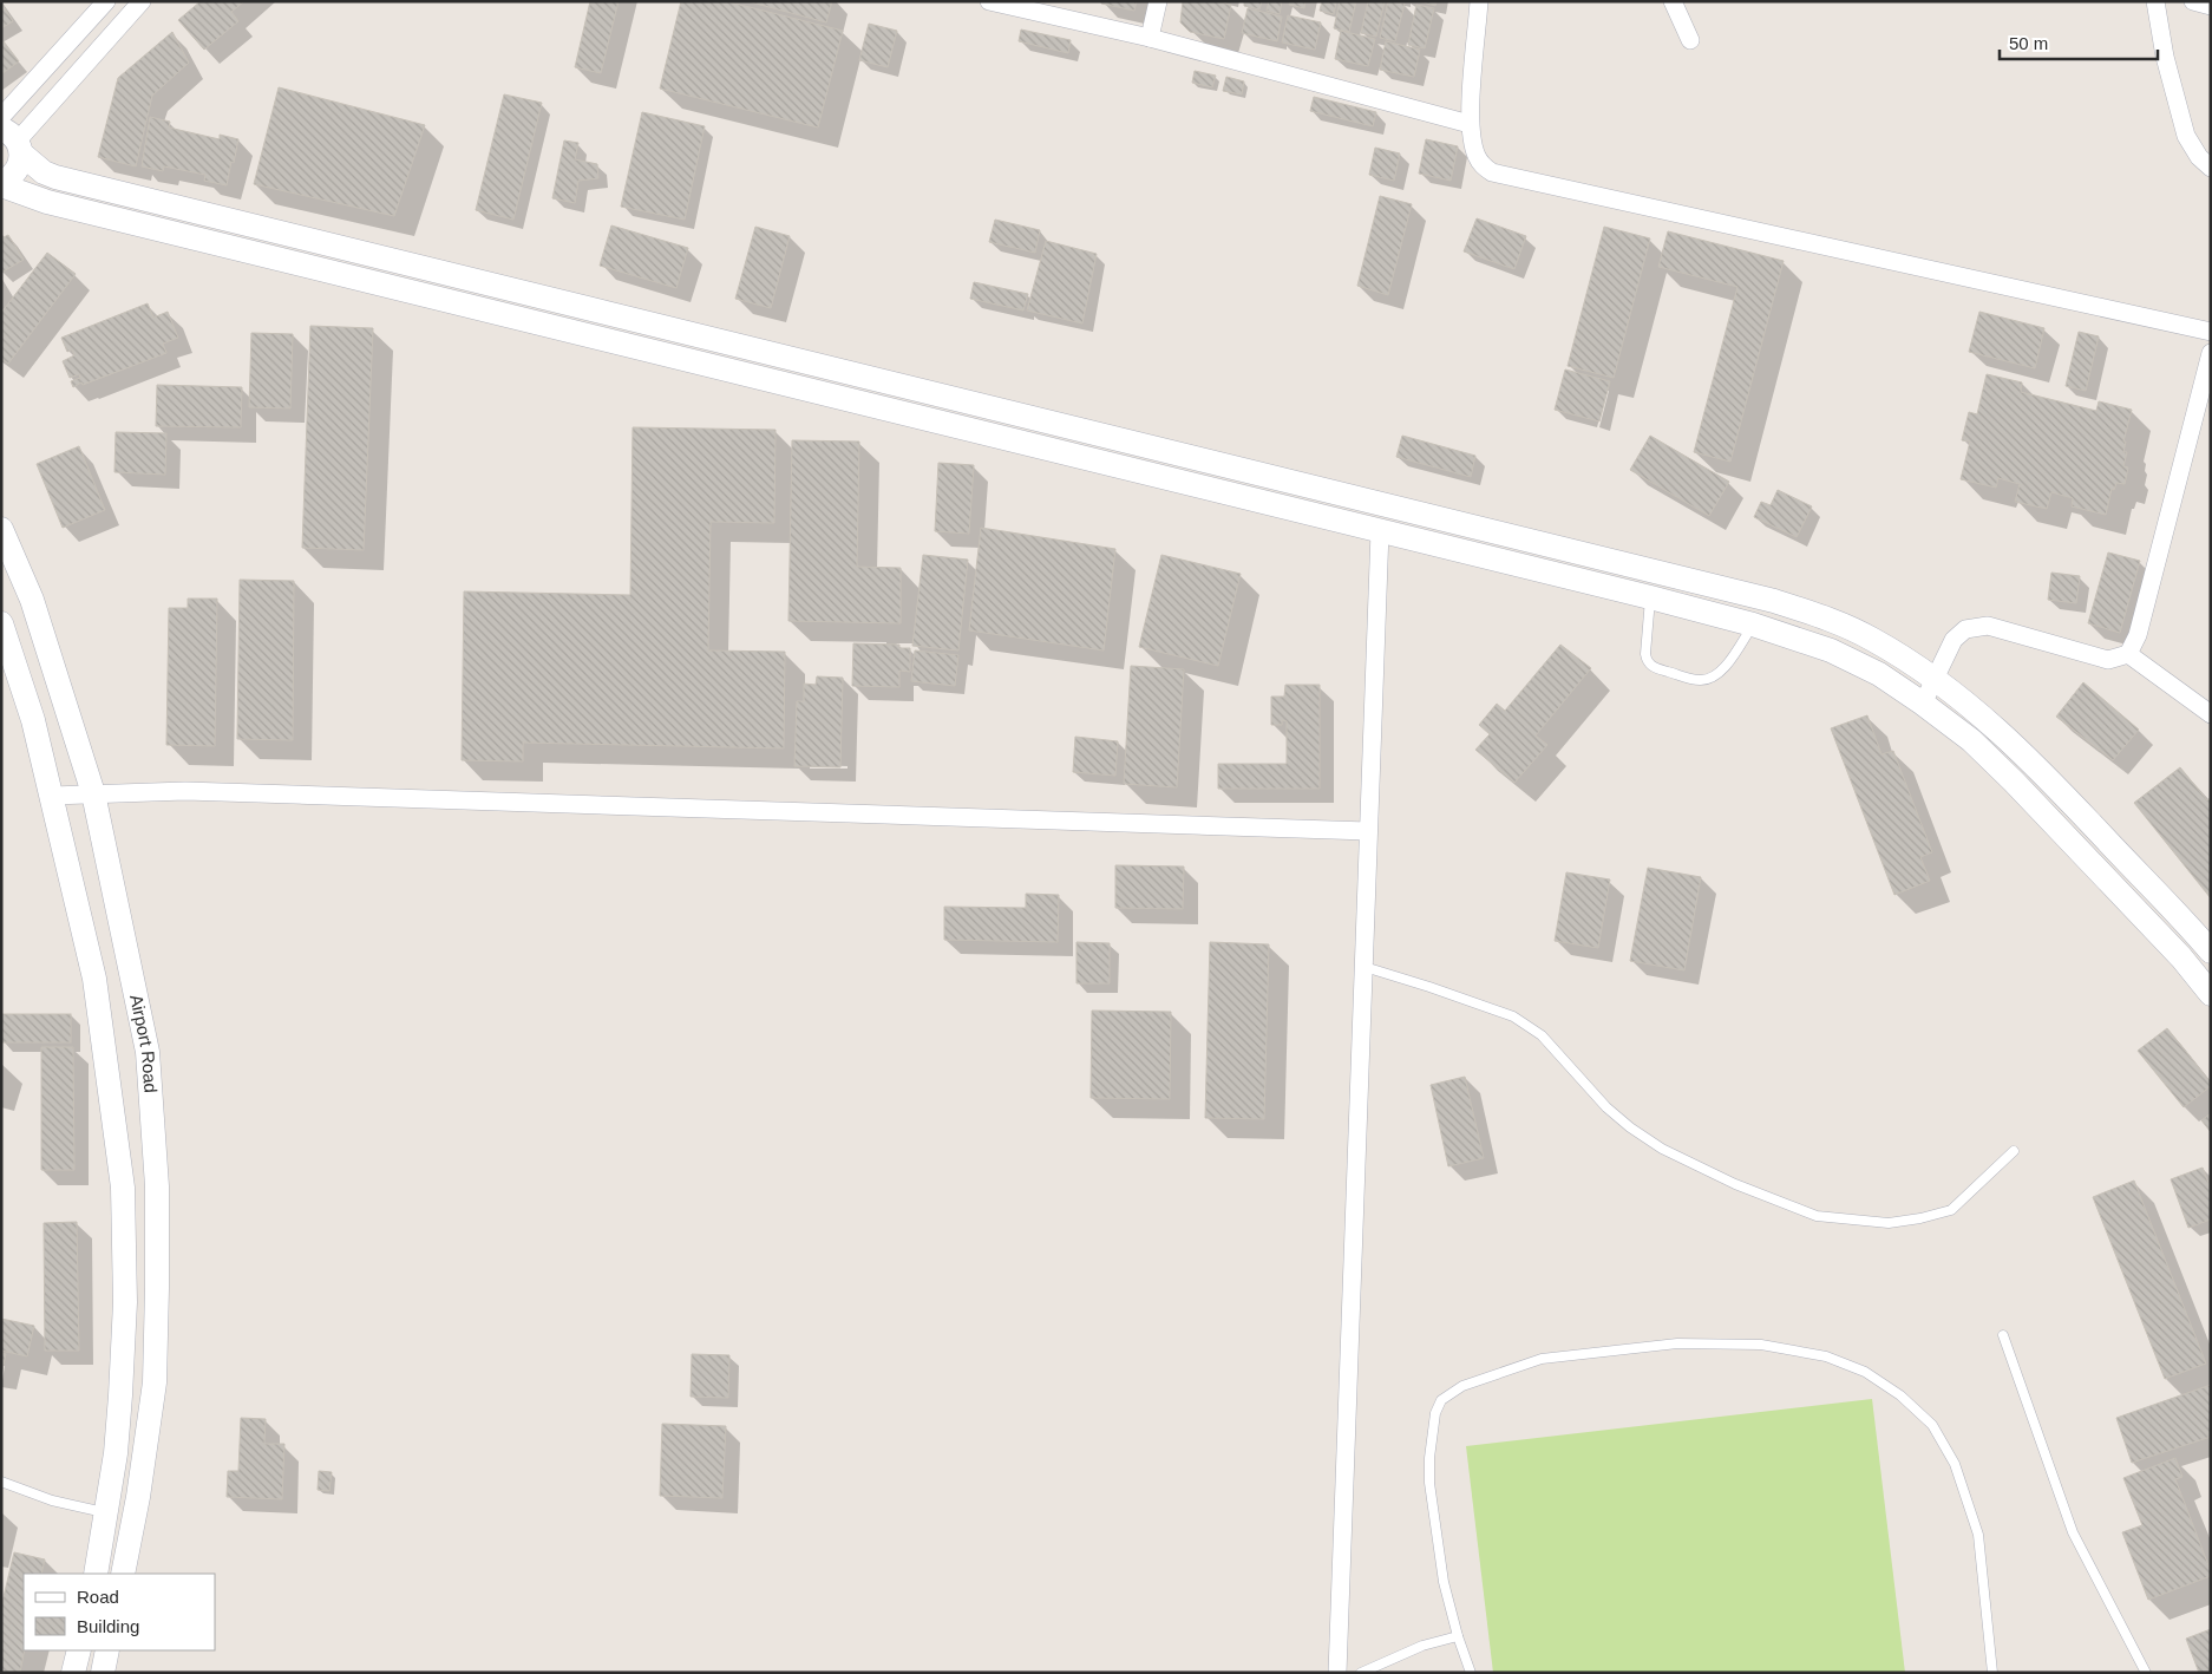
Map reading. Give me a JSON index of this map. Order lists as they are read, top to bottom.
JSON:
{
  "streets": {
    "main road": ["Airport Road"]
  },
  "legend": ["Road", "Building"],
  "scale_bar": "50 m"
}
